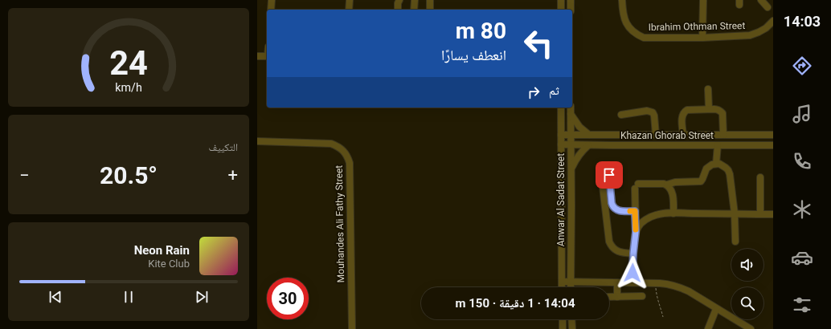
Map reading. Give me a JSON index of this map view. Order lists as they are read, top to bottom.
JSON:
{
  "streets": {
    "street": [
      "Ibrahim Othman Street",
      "Khazan Ghorab Street",
      "Anwar Al Sadat Street",
      "Mouhandes Ali Fathy Street"
    ]
  },
  "crossings": [
    ["Khazan Ghorab Street", "Anwar Al Sadat Street"]
  ],
  "page": {
    "tabs": "14:03",
    "turn": ["80 m", "انعطف يسارًا"],
    "then": "ثم",
    "tile": "التكييف",
    "heat": ["−", "20.5°", "+"],
    "song": ["Neon Rain", "Kite Club"],
    "limit": "30",
    "trip": "14:04 · 1 دقيقة · 150 m",
    "gauge": ["24", "km/h"]
  }
}
